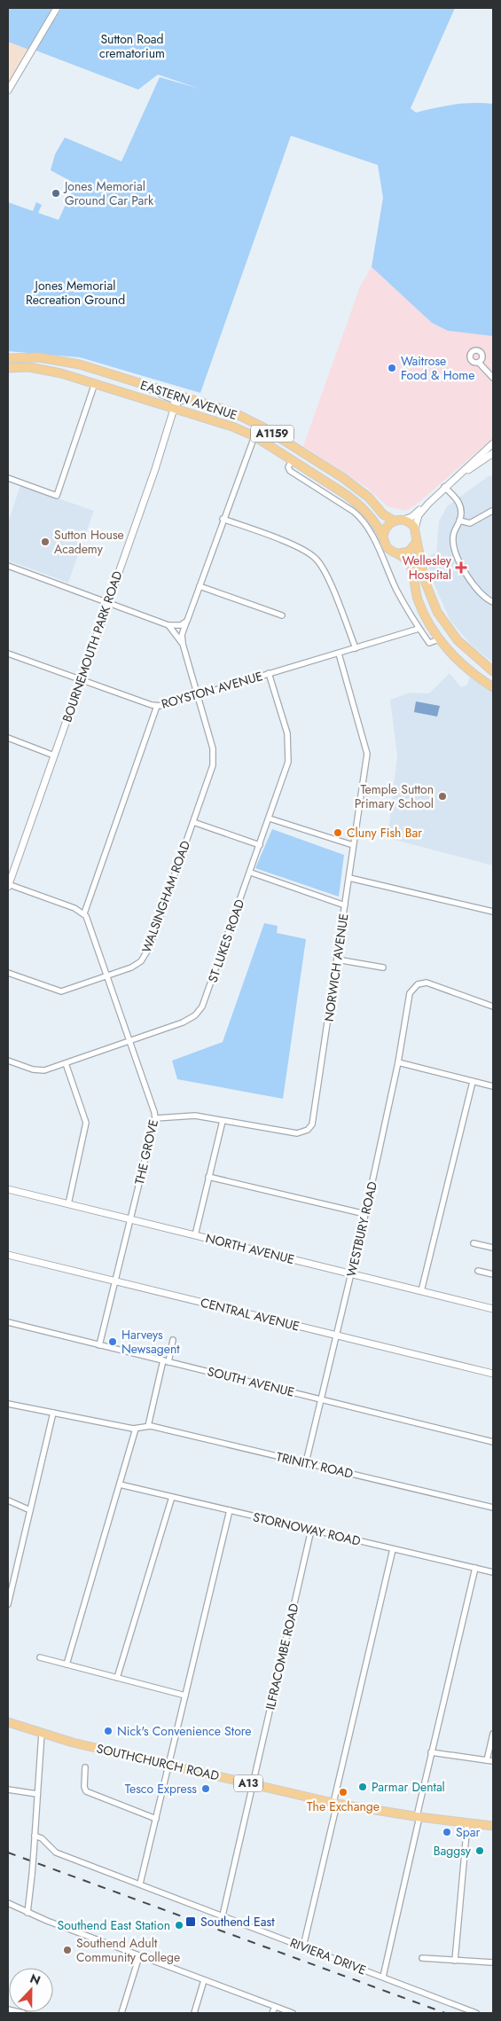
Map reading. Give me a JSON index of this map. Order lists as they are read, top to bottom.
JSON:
{
  "streets": {
    "main road": [
      "EASTERN AVENUE",
      "A1159",
      "SOUTHCHURCH ROAD",
      "A13"
    ],
    "street": [
      "BOURNEMOUTH PARK ROAD",
      "ROYSTON AVENUE",
      "WALSINGHAM ROAD",
      "ST LUKES ROAD",
      "NORWICH AVENUE",
      "THE GROVE",
      "WESTBURY ROAD",
      "NORTH AVENUE",
      "CENTRAL AVENUE",
      "SOUTH AVENUE",
      "TRINITY ROAD",
      "STORNOWAY ROAD",
      "ILFRACOMBE ROAD",
      "RIVIERA DRIVE"
    ]
  },
  "crossings": [
    ["EASTERN AVENUE", "BOURNEMOUTH PARK ROAD"],
    ["EASTERN AVENUE", "ROYSTON AVENUE"],
    ["BOURNEMOUTH PARK ROAD", "ROYSTON AVENUE"],
    ["ROYSTON AVENUE", "WALSINGHAM ROAD"],
    ["ROYSTON AVENUE", "ST LUKES ROAD"],
    ["ROYSTON AVENUE", "NORWICH AVENUE"],
    ["WALSINGHAM ROAD", "THE GROVE"],
    ["ST LUKES ROAD", "THE GROVE"],
    ["NORWICH AVENUE", "THE GROVE"],
    ["THE GROVE", "NORTH AVENUE"],
    ["THE GROVE", "CENTRAL AVENUE"],
    ["THE GROVE", "SOUTH AVENUE"],
    ["WESTBURY ROAD", "NORTH AVENUE"],
    ["WESTBURY ROAD", "CENTRAL AVENUE"],
    ["WESTBURY ROAD", "SOUTH AVENUE"],
    ["WESTBURY ROAD", "TRINITY ROAD"],
    ["STORNOWAY ROAD", "ILFRACOMBE ROAD"],
    ["ILFRACOMBE ROAD", "SOUTHCHURCH ROAD"],
    ["ILFRACOMBE ROAD", "RIVIERA DRIVE"]
  ],
  "parks": ["Sutton Road crematorium", "Jones Memorial Recreation Ground"],
  "places": {
    "other": [
      "Jones Memorial Ground Car Park",
      "Waitrose Food & Home",
      "Sutton House Academy",
      "Temple Sutton Primary School",
      "Cluny Fish Bar",
      "Harveys Newsagent",
      "Nick's Convenience Store",
      "Parmar Dental",
      "Tesco Express",
      "The Exchange",
      "Spar",
      "Baggsy",
      "Southend East Station",
      "Southend Adult Community College"
    ],
    "health": ["Wellesley Hospital"],
    "transit": ["Southend East"]
  },
  "north": "top"
}
